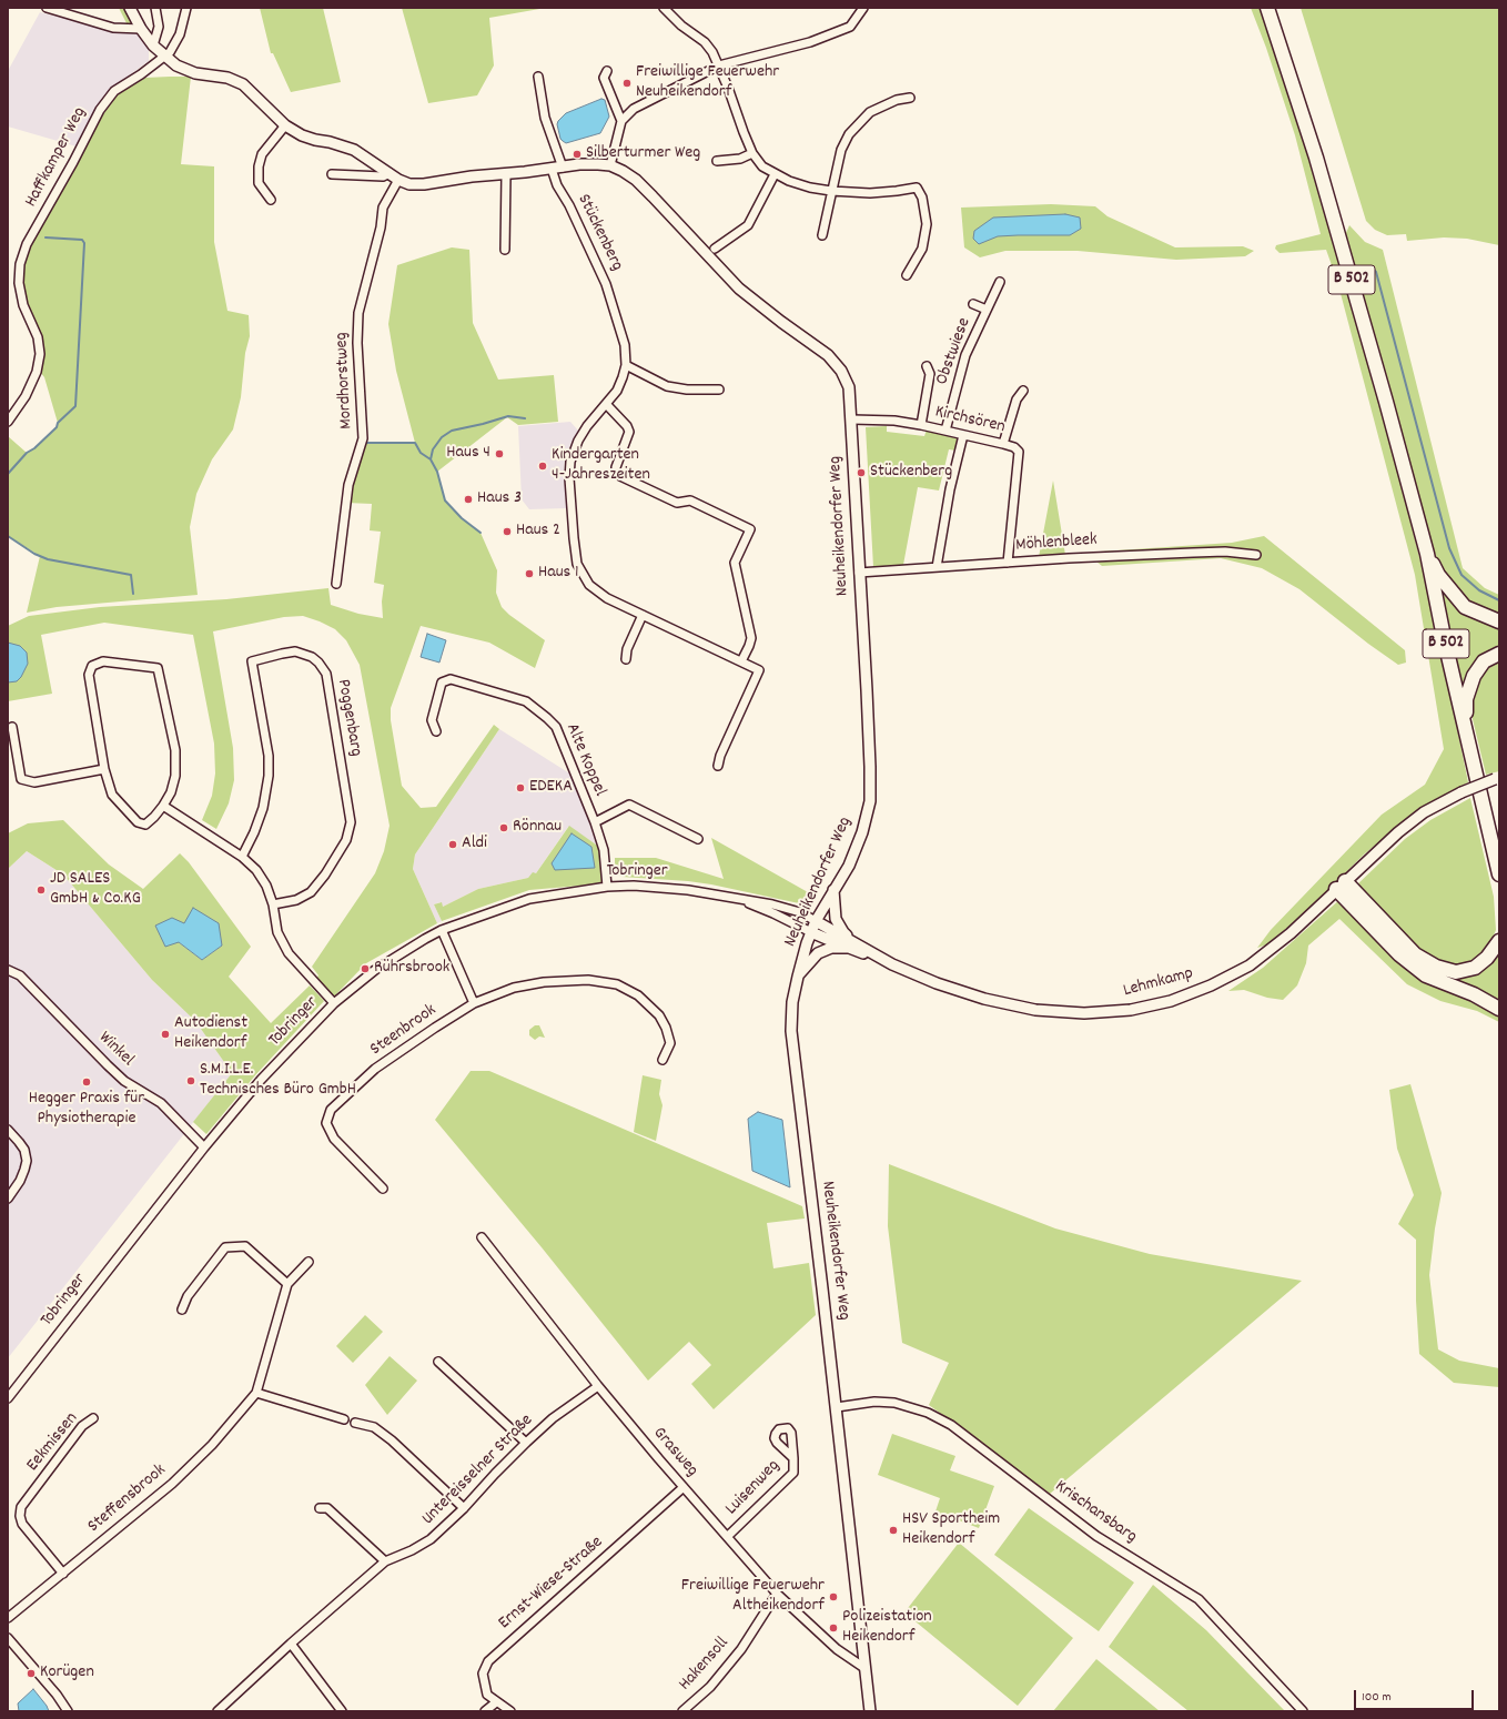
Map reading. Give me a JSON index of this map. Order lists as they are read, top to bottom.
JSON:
{
  "streets": {
    "highway": ["B 502"],
    "street": [
      "Haffkamper Weg",
      "Stückenberg",
      "Obstwiese",
      "Mordhorstweg",
      "Kirchsören",
      "Neuheikendorfer Weg",
      "Möhlenbleek",
      "Poggenbarg",
      "Alte Koppel",
      "Tobringer",
      "Lehmkamp",
      "Steenbrook",
      "Winkel",
      "Eekmissen",
      "Grasweg",
      "Untereisselner Straße",
      "Luisenweg",
      "Steffensbrook",
      "Krischansbarg",
      "Ernst-Wiese-Straße",
      "Hakensoll"
    ]
  },
  "crossings": [
    ["Haffkamper Weg", "Neuheikendorfer Weg"],
    ["Stückenberg", "Neuheikendorfer Weg"],
    ["Obstwiese", "Kirchsören"],
    ["Mordhorstweg", "Neuheikendorfer Weg"],
    ["Kirchsören", "Neuheikendorfer Weg"],
    ["Kirchsören", "Möhlenbleek"],
    ["Neuheikendorfer Weg", "Möhlenbleek"],
    ["Neuheikendorfer Weg", "Tobringer"],
    ["Neuheikendorfer Weg", "Grasweg"],
    ["Neuheikendorfer Weg", "Krischansbarg"],
    ["Alte Koppel", "Tobringer"],
    ["Tobringer", "Winkel"],
    ["Eekmissen", "Steffensbrook"],
    ["Grasweg", "Untereisselner Straße"],
    ["Grasweg", "Luisenweg"],
    ["Grasweg", "Ernst-Wiese-Straße"],
    ["Grasweg", "Hakensoll"]
  ],
  "places": [
    "Freiwillige Feuerwehr Neuheikendorf",
    "Silberturmer Weg",
    "Haus 4",
    "Kindergarten 4-Jahreszeiten",
    "Stückenberg",
    "Haus 3",
    "Haus 2",
    "Haus 1",
    "EDEKA",
    "Rönnau",
    "Aldi",
    "JD SALES GmbH & Co.KG",
    "Rührsbrook",
    "Autodienst Heikendorf",
    "S.M.I.L.E. Technisches Büro GmbH",
    "Hegger Praxis für Physiotherapie",
    "HSV Sportheim Heikendorf",
    "Freiwillige Feuerwehr Altheikendorf",
    "Polizeistation Heikendorf",
    "Korügen"
  ],
  "scale_bar": "100 m"
}
